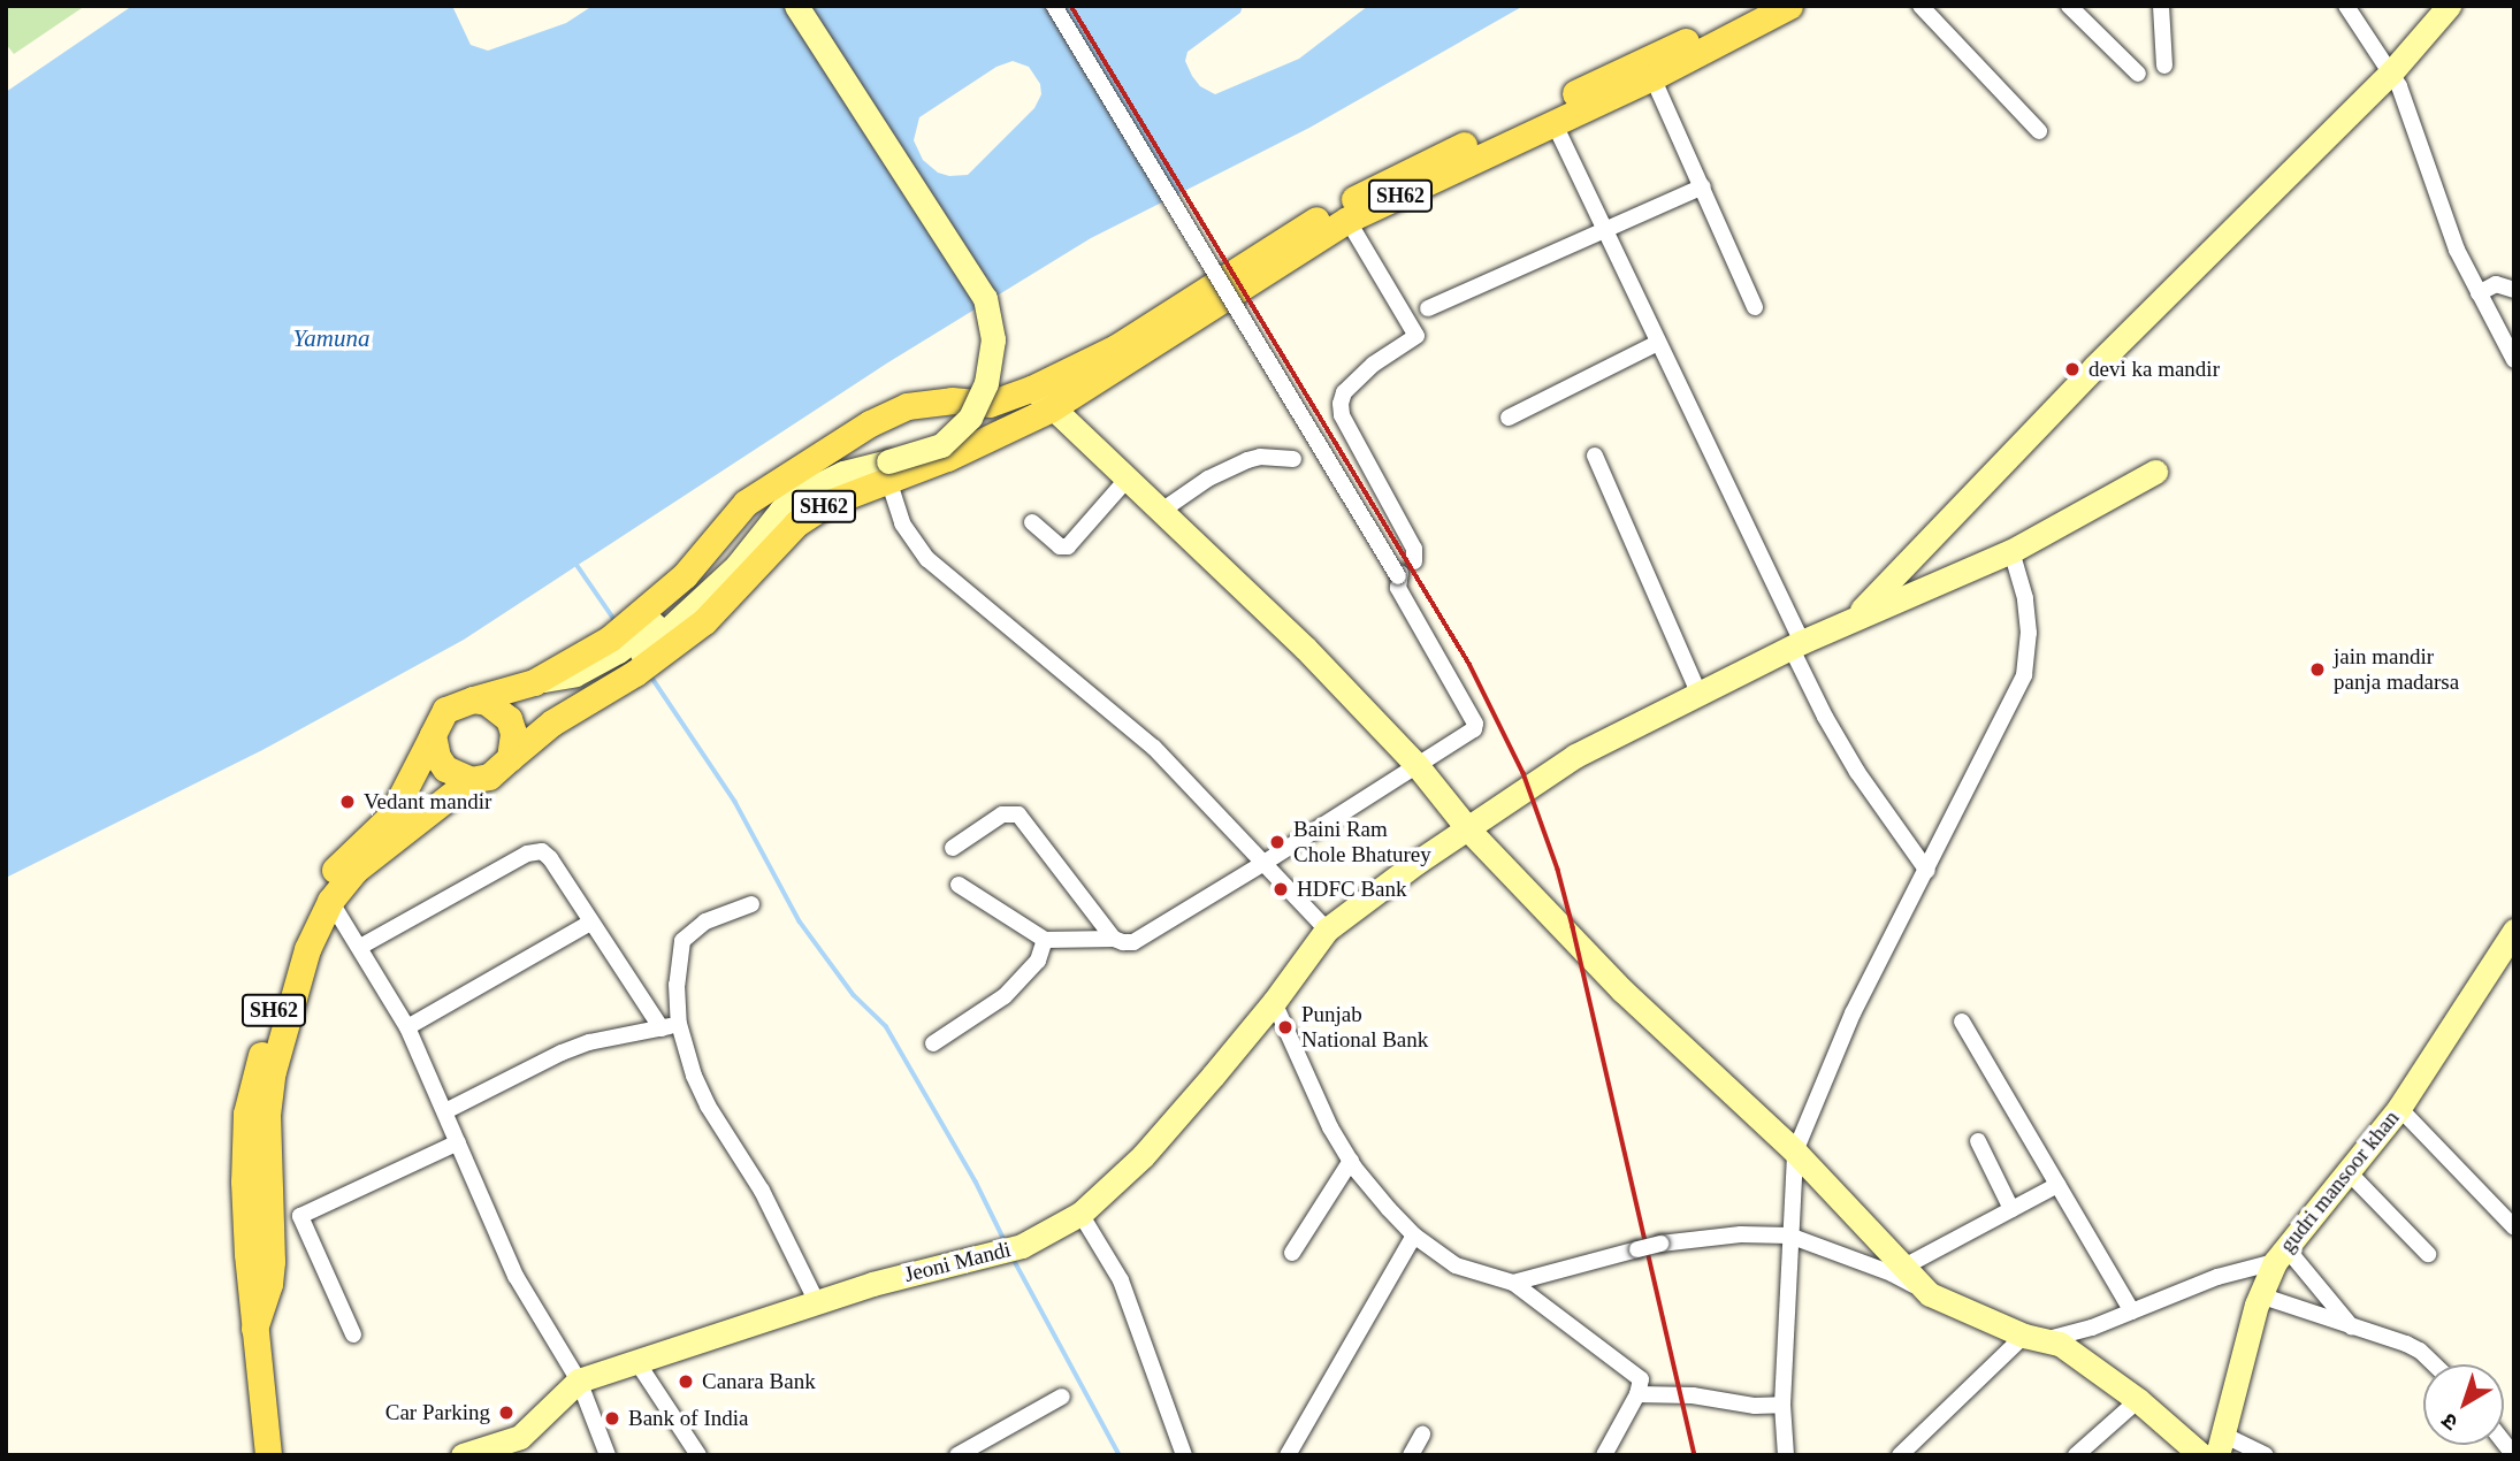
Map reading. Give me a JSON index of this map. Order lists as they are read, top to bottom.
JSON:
{
  "streets": {
    "main road": ["SH62", "gudri mansoor khan", "Jeoni Mandi"]
  },
  "water": ["Yamuna"],
  "places": [
    "devi ka mandir",
    "jain mandir panja madarsa",
    "Vedant mandir",
    "Baini Ram Chole Bhaturey",
    "HDFC Bank",
    "Punjab National Bank",
    "Canara Bank",
    "Car Parking",
    "Bank of India"
  ],
  "north": "bottom left"
}
